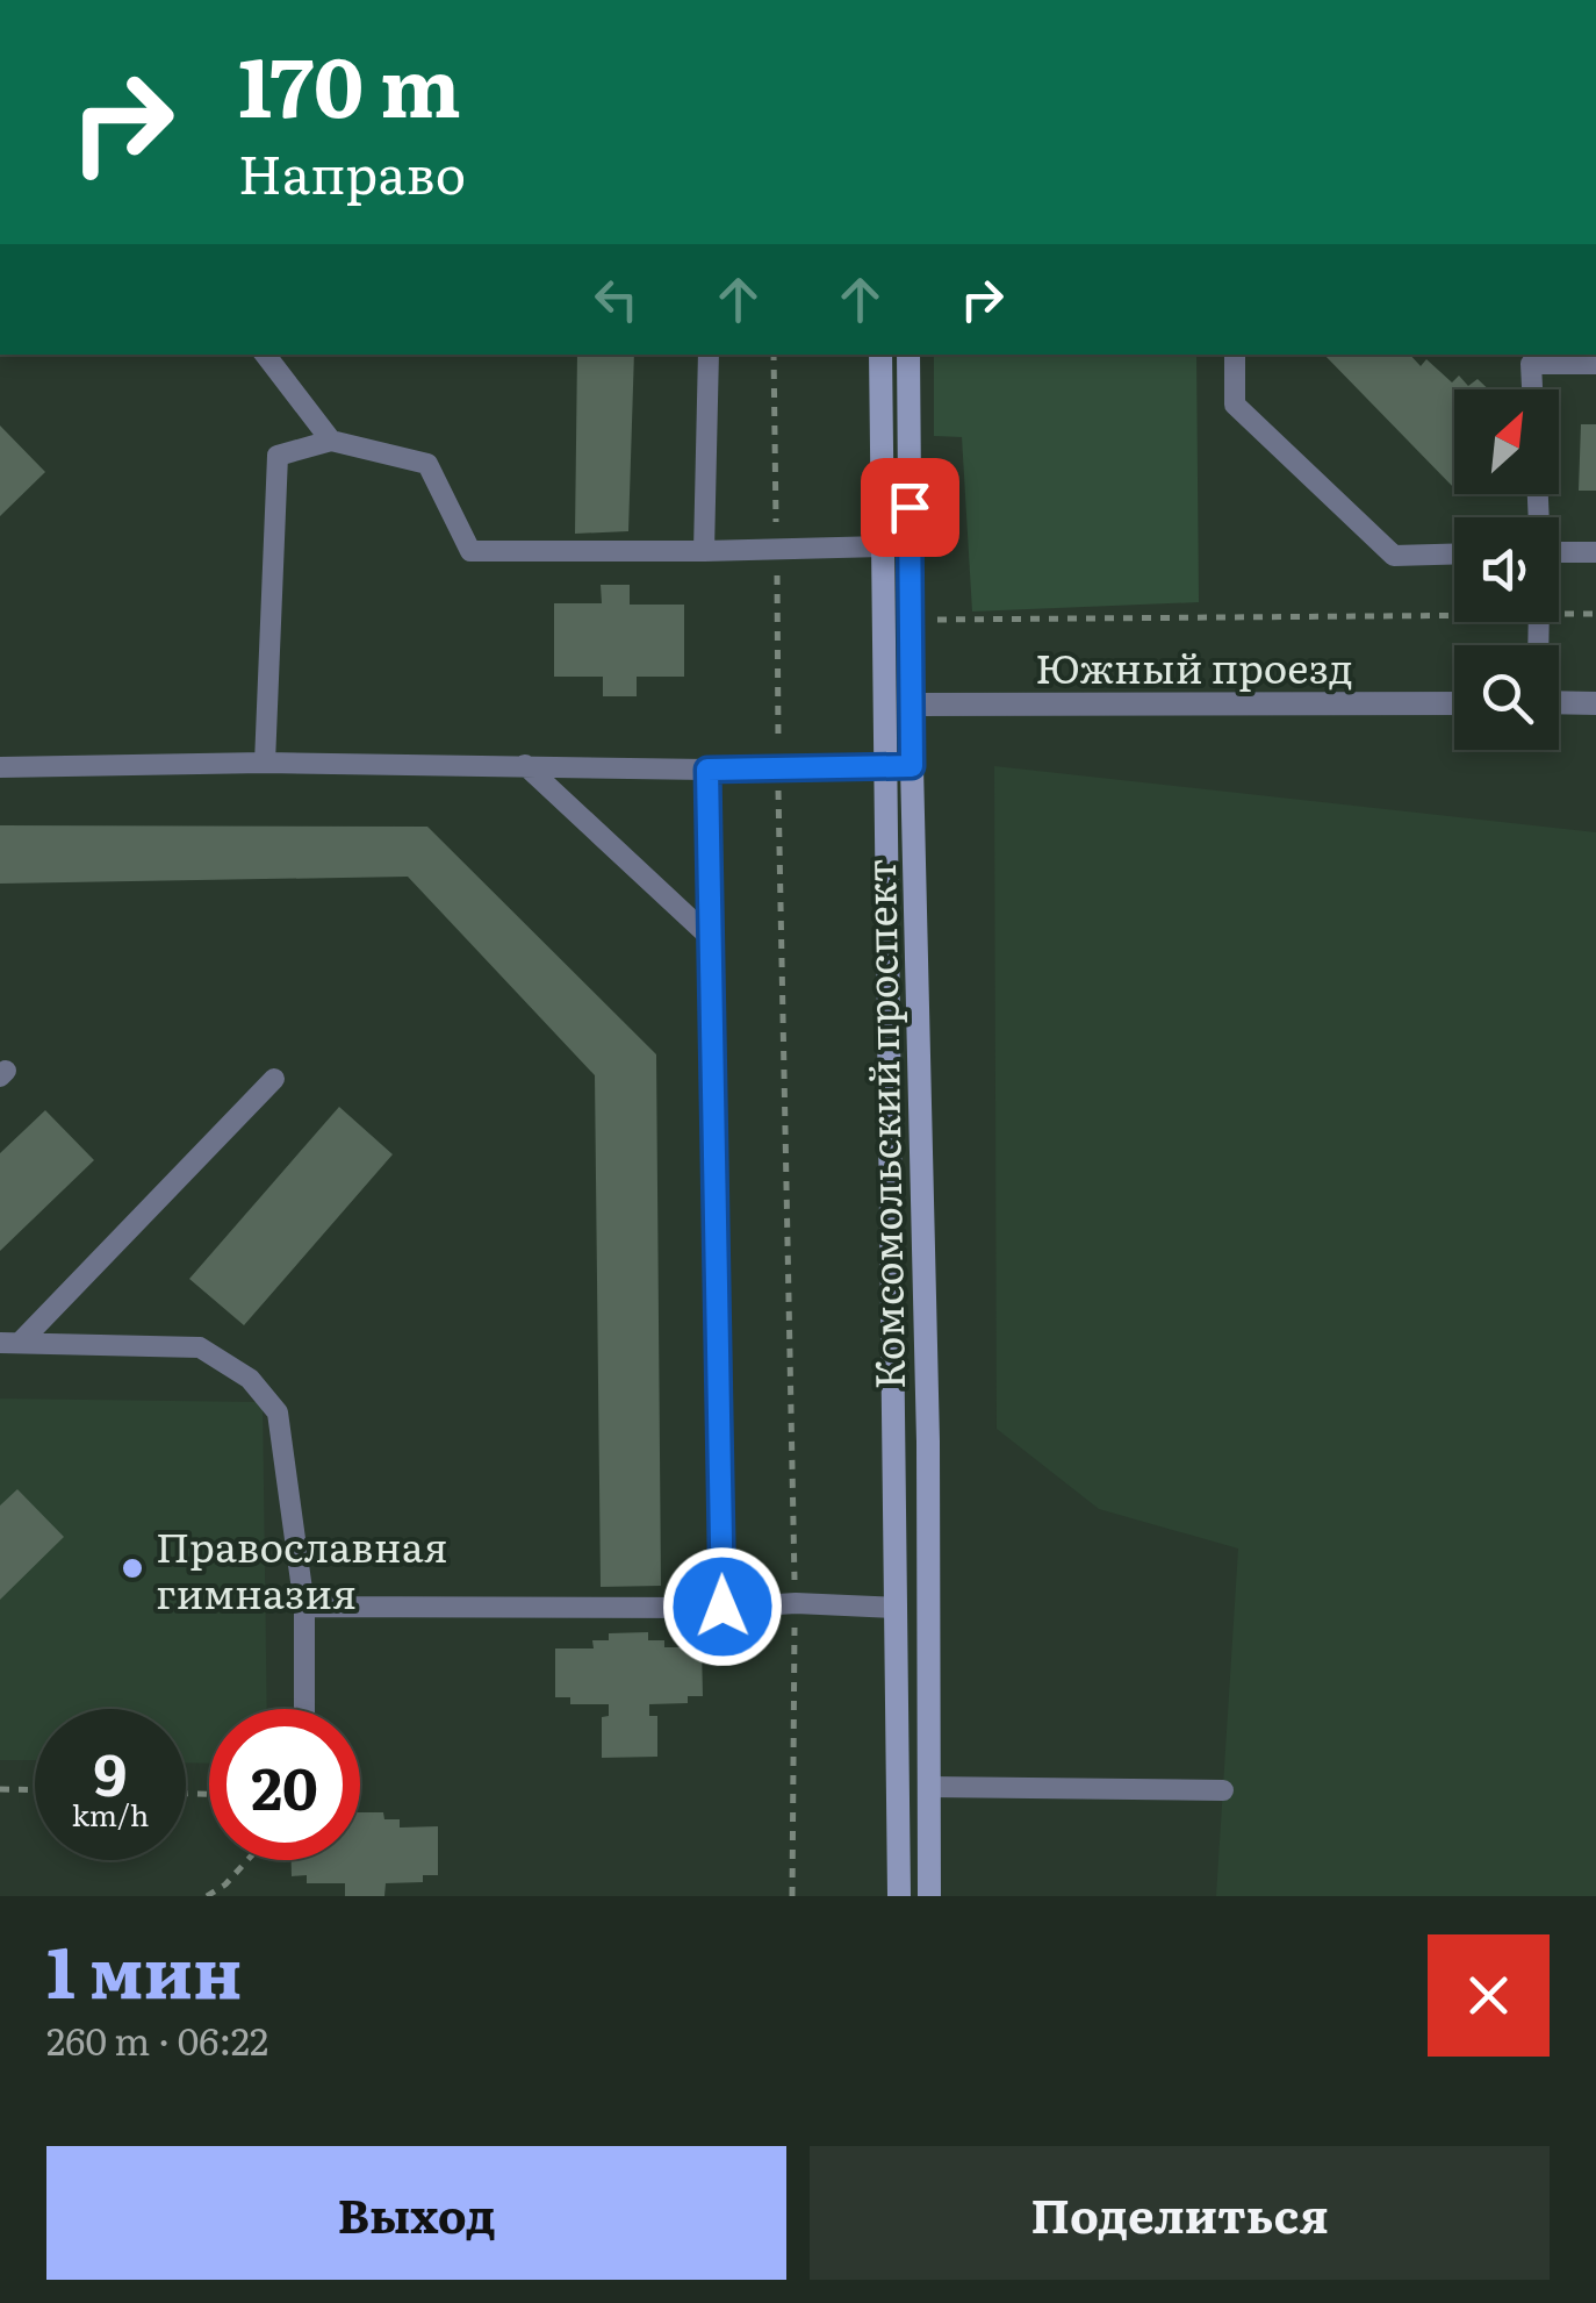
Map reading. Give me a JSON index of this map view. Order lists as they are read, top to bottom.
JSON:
{
  "streets": {
    "main road": ["Комсомольский проспект"],
    "street": ["Южный проезд"]
  },
  "crossings": [
    ["Южный проезд", "Комсомольский проспект"]
  ],
  "places": ["Православная гимназия"],
  "north": "top right",
  "page": {
    "turn": ["170 m", "Направо"],
    "speed": "9 km/h",
    "limit": "20",
    "heading": ["1 мин", "260 m · 06:22"],
    "buttons": ["Выход", "Поделиться"]
  }
}
